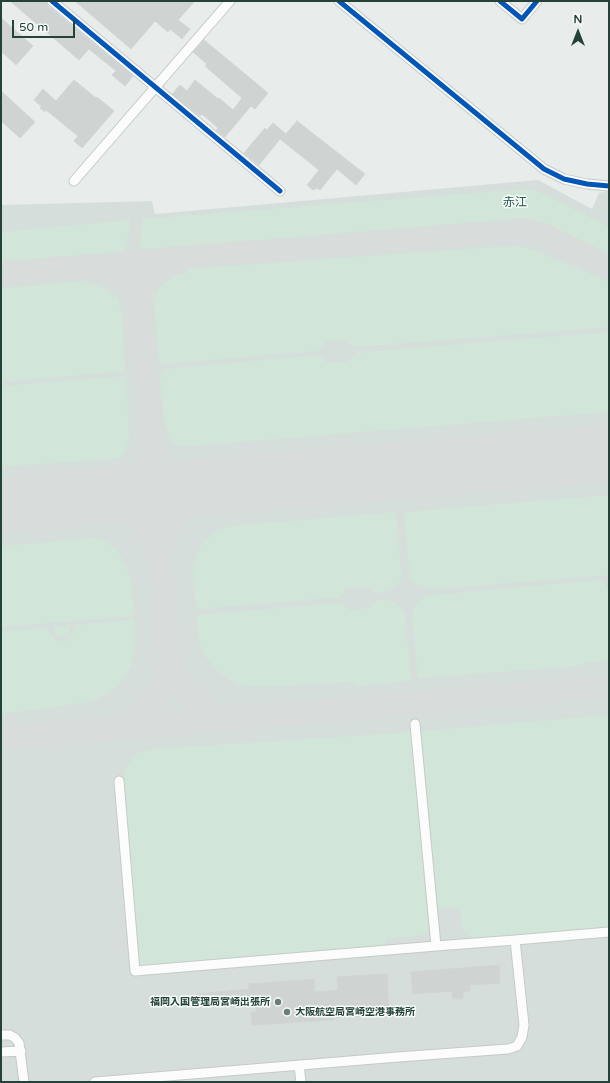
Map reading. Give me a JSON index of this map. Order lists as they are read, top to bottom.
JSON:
{
  "districts": ["赤江"],
  "places": ["福岡入国管理局宮崎出張所", "大阪航空局宮崎空港事務所"],
  "scale_bar": "50 m",
  "north": "top"
}
